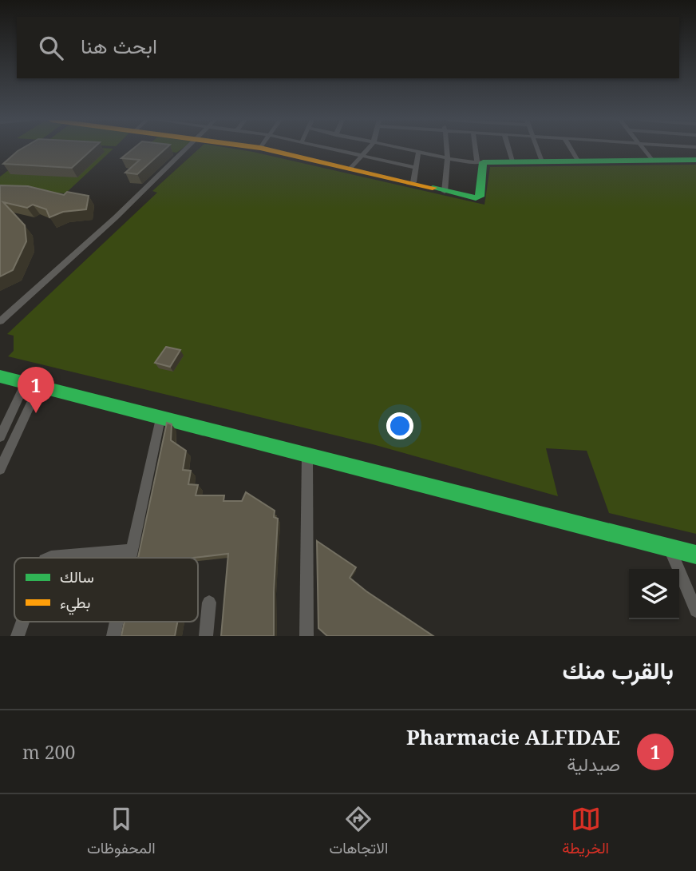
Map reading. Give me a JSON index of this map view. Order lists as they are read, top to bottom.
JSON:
{
  "legend": ["سالك", "بطيء"],
  "page": {
    "search": "ابحث هنا",
    "pins": "1",
    "heading": "بالقرب منك",
    "list": [
      {
        "mark": "1",
        "name": "Pharmacie ALFIDAE",
        "note": "صيدلية",
        "value": "200 m"
      }
    ],
    "nav": ["الخريطة", "الاتجاهات", "المحفوظات"]
  }
}
